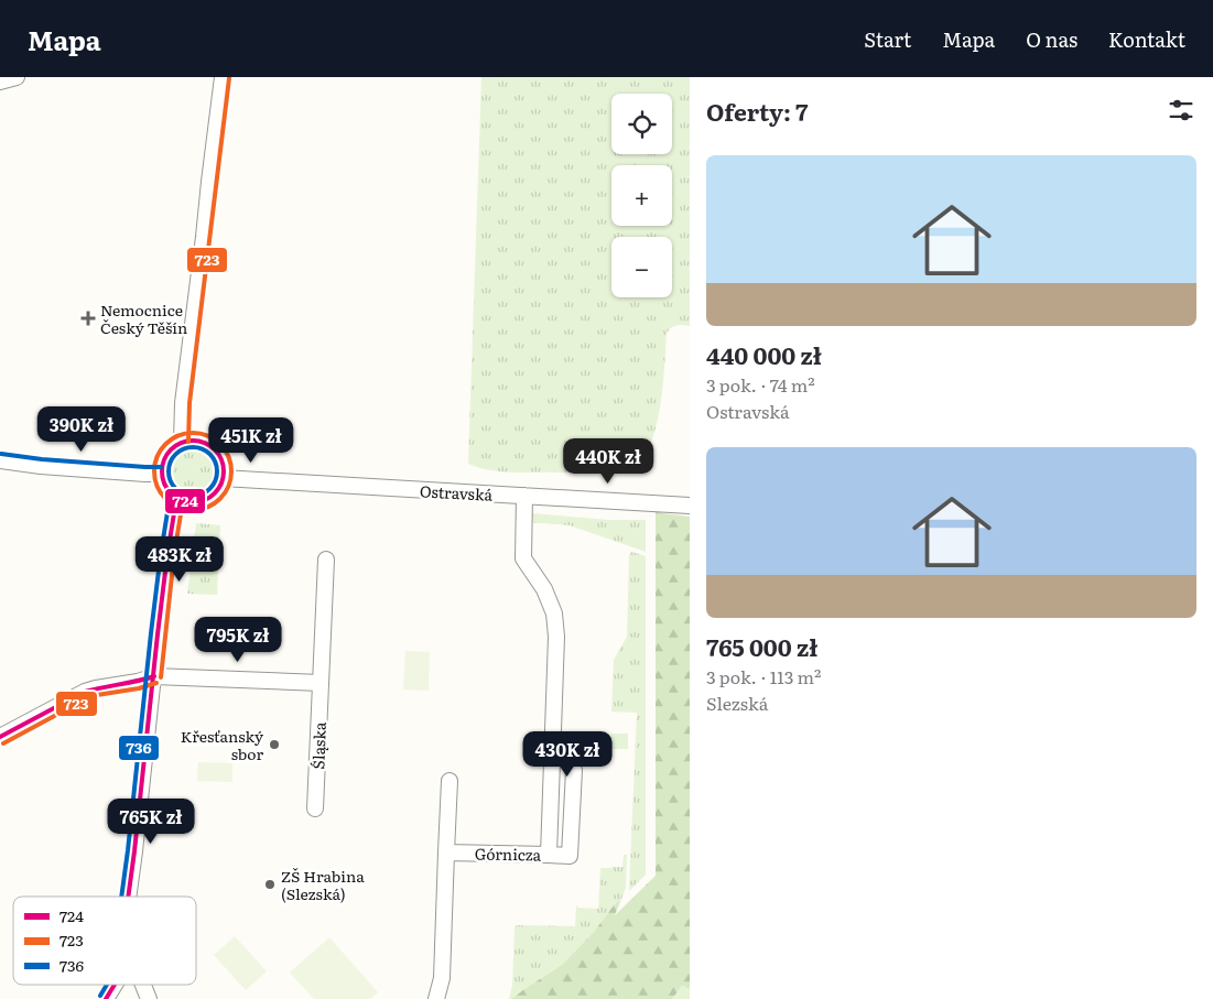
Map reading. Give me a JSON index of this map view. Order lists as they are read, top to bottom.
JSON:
{
  "streets": {
    "street": ["Ostravská", "Śląska", "Górnicza"]
  },
  "crossings": [
    ["Ostravská", "Górnicza"]
  ],
  "places": {
    "health": ["Nemocnice Český Těšín"],
    "other": ["Křesťanský sbor", "ZŠ Hrabina (Slezská)"]
  },
  "lines": ["transit line 723", "transit line 724", "transit line 736"],
  "legend": ["724", "723", "736"],
  "page": {
    "header": "Mapa",
    "nav": [
      "Start",
      "Mapa",
      "O nas",
      "Kontakt"
    ],
    "heading": "Oferty: 7",
    "map_buttons": ["+", "−"],
    "list": [
      {
        "name": "440 000 zł",
        "note": "3 pok. · 74 m² · Ostravská"
      },
      {
        "name": "765 000 zł",
        "note": "3 pok. · 113 m² · Slezská"
      }
    ],
    "price": [
      "390K zł",
      "451K zł",
      "440K zł",
      "483K zł",
      "795K zł",
      "430K zł",
      "765K zł"
    ]
  }
}
